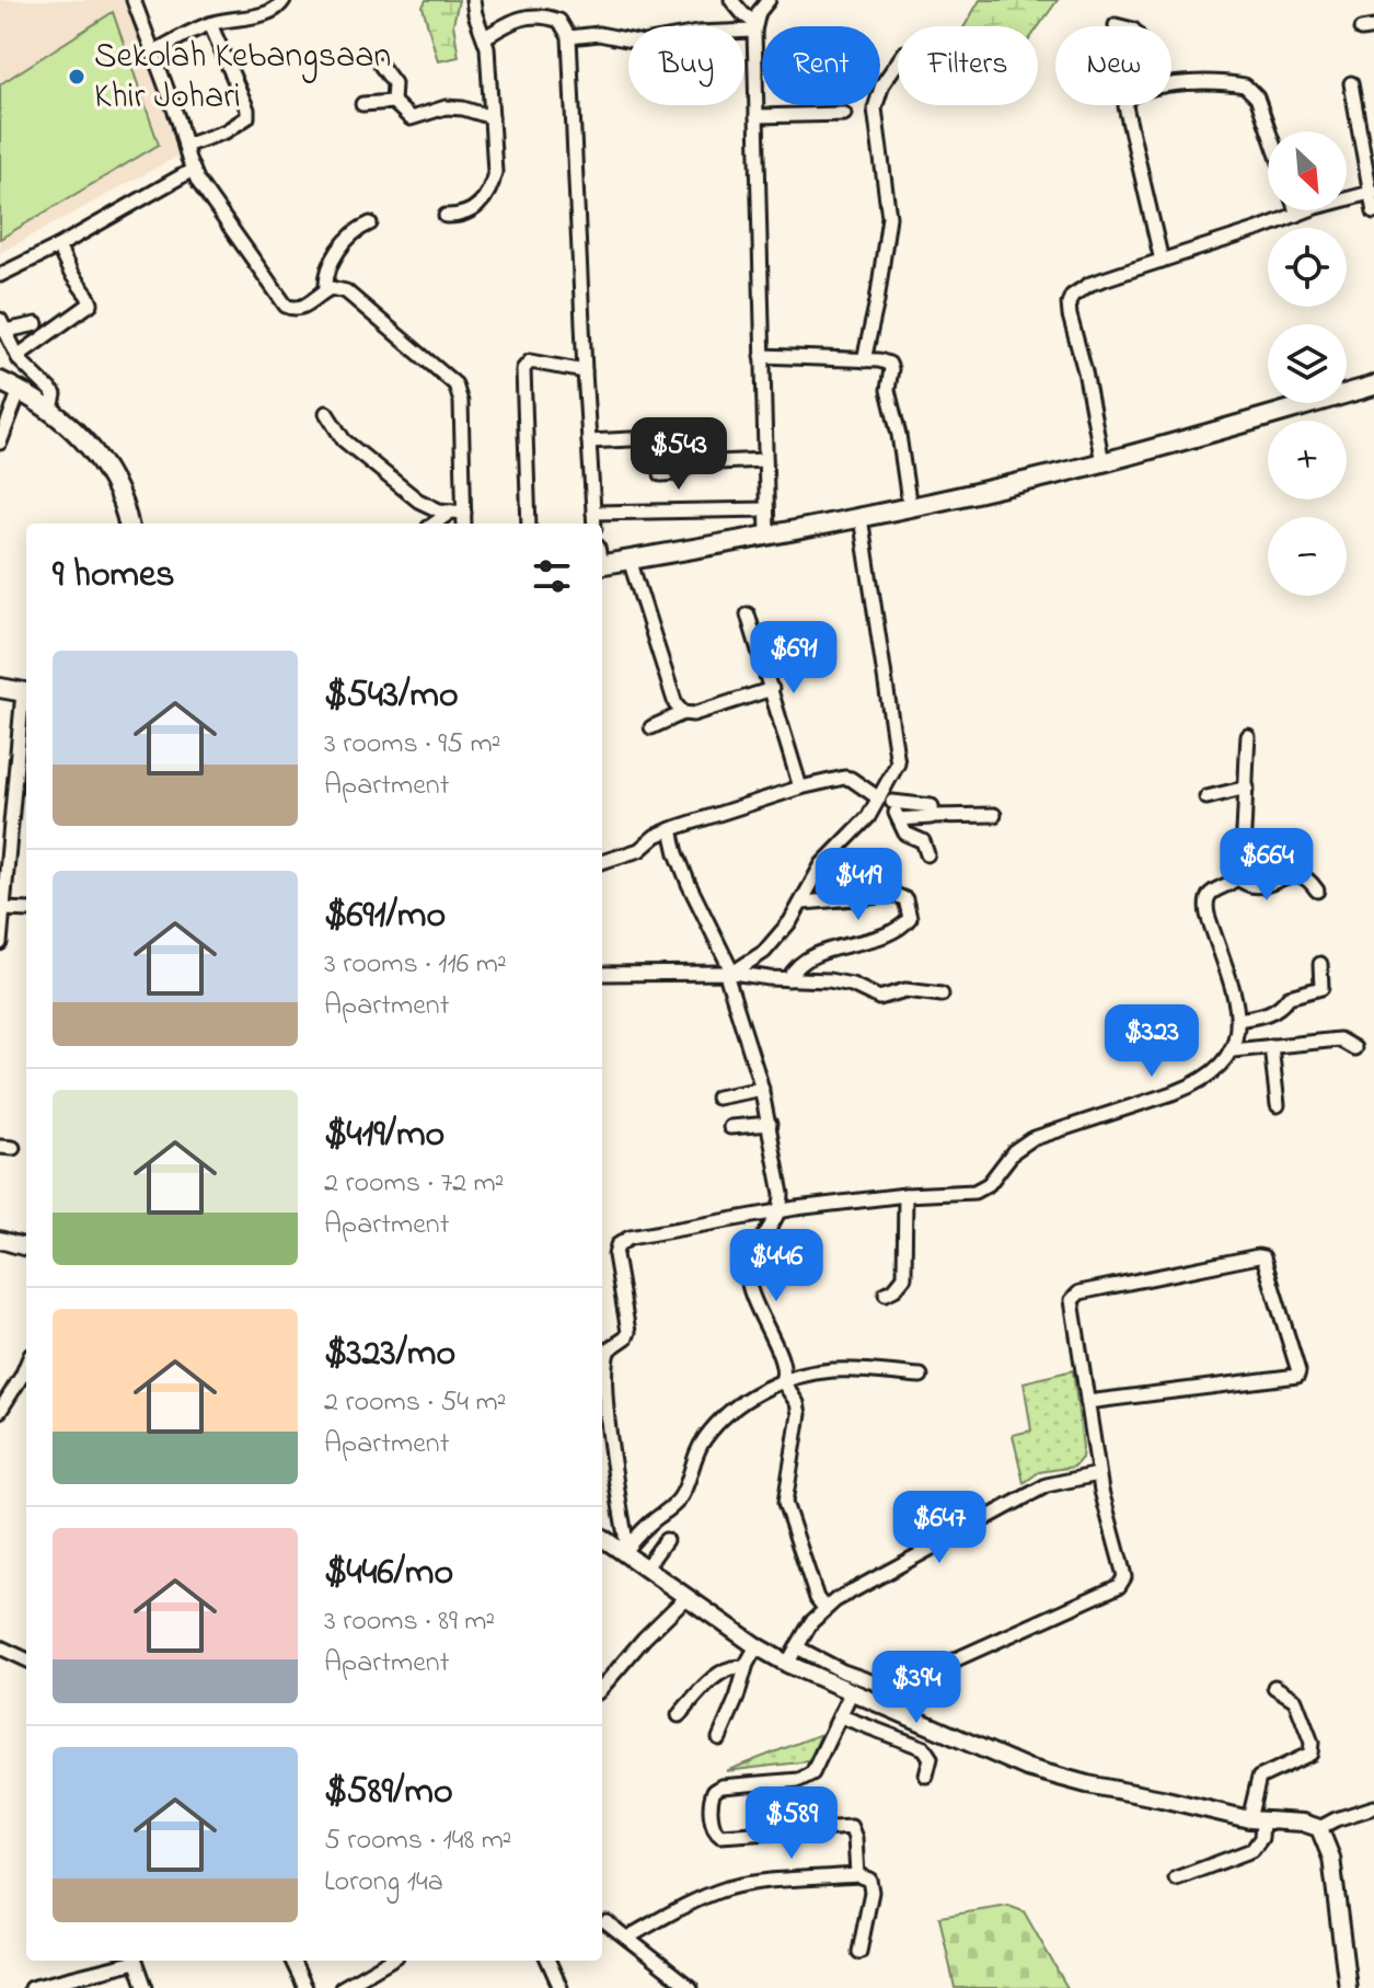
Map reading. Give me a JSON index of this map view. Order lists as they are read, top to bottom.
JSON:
{
  "places": ["Sekolah Kebangsaan Khir Johari"],
  "north": "bottom right",
  "page": {
    "chip": [
      "Buy",
      "Rent",
      "Filters",
      "New"
    ],
    "map_buttons": ["+", "−"],
    "price": [
      "$543",
      "$691",
      "$664",
      "$419",
      "$323",
      "$446",
      "$647",
      "$394",
      "$589"
    ],
    "heading": "9 homes",
    "list": [
      {
        "name": "$543/mo",
        "note": "3 rooms · 95 m² · Apartment"
      },
      {
        "name": "$691/mo",
        "note": "3 rooms · 116 m² · Apartment"
      },
      {
        "name": "$419/mo",
        "note": "2 rooms · 72 m² · Apartment"
      },
      {
        "name": "$323/mo",
        "note": "2 rooms · 54 m² · Apartment"
      },
      {
        "name": "$446/mo",
        "note": "3 rooms · 89 m² · Apartment"
      },
      {
        "name": "$589/mo",
        "note": "5 rooms · 148 m² · Lorong 14a"
      }
    ]
  }
}
